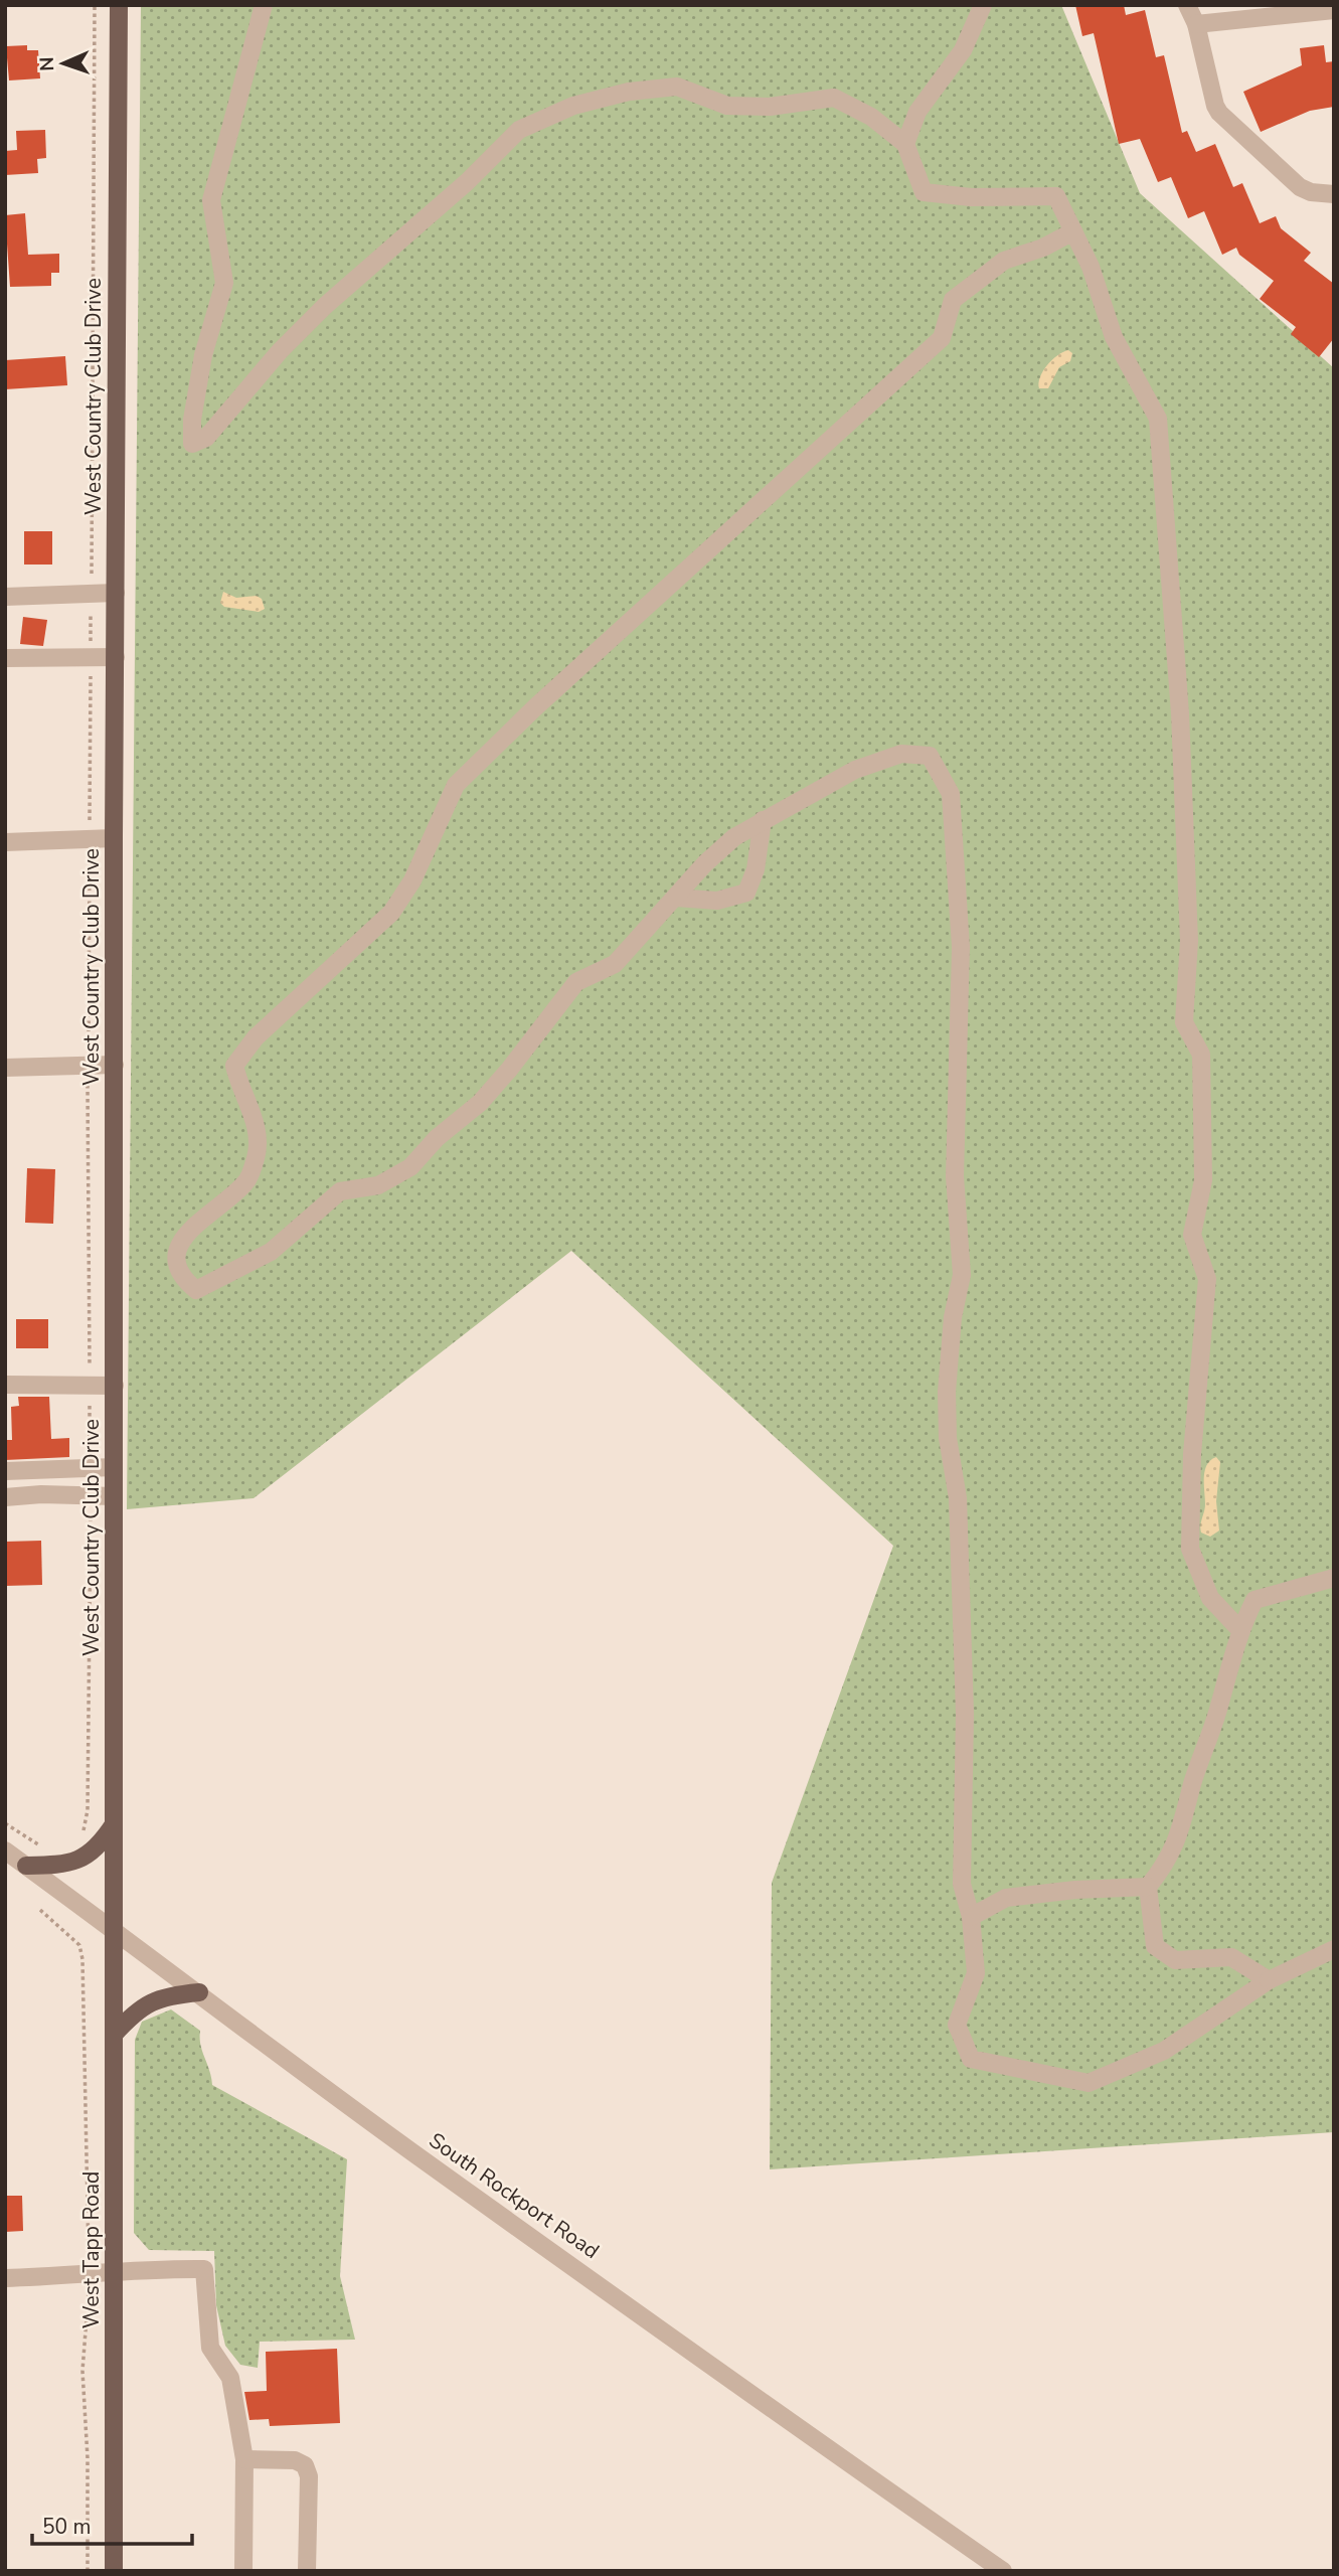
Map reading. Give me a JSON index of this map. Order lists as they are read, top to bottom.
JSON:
{
  "streets": {
    "main road": ["West Country Club Drive", "West Tapp Road"],
    "street": ["South Rockport Road"]
  },
  "crossings": [
    ["West Country Club Drive", "South Rockport Road"],
    ["West Country Club Drive", "West Tapp Road"],
    ["South Rockport Road", "West Tapp Road"]
  ],
  "scale_bar": "50 m",
  "north": "left"
}
